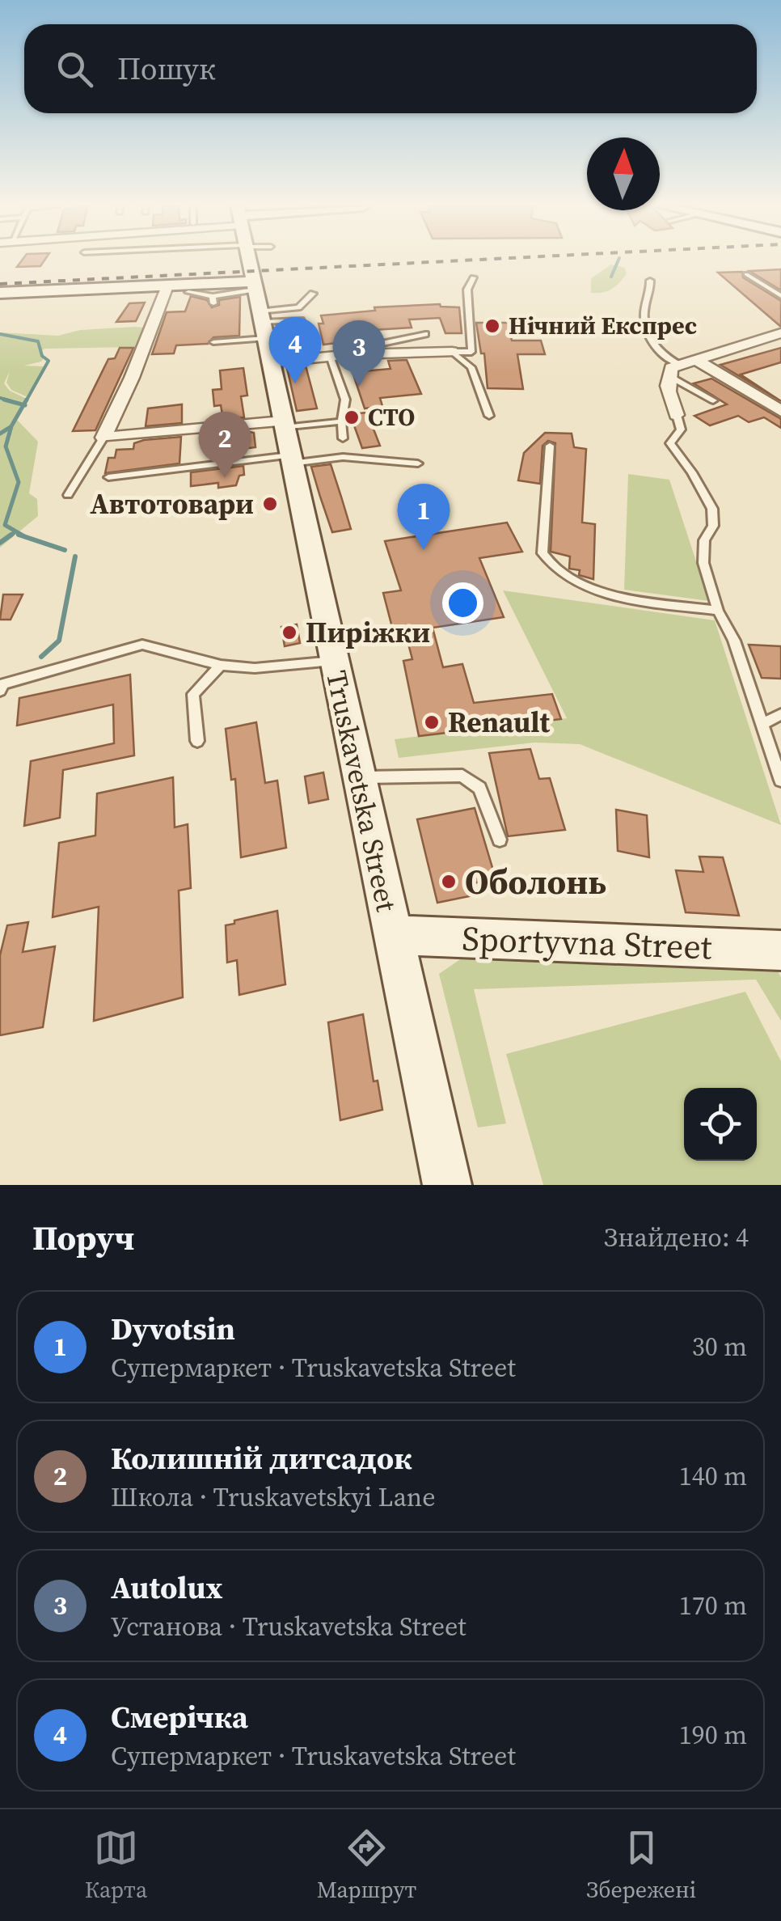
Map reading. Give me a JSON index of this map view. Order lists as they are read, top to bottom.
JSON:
{
  "streets": {
    "street": ["Truskavetska Street", "Sportyvna Street"]
  },
  "crossings": [
    ["Truskavetska Street", "Sportyvna Street"]
  ],
  "places": [
    "Нічний Експрес",
    "СТО",
    "Автотовари",
    "Пиріжки",
    "Renault",
    "Оболонь"
  ],
  "north": "top",
  "page": {
    "search": "Пошук",
    "pins": [
      "4",
      "3",
      "2",
      "1"
    ],
    "heading": ["Поруч", "Знайдено: 4"],
    "list": [
      {
        "mark": "1",
        "name": "Dyvotsin",
        "note": "Супермаркет · Truskavetska Street",
        "value": "30 m"
      },
      {
        "mark": "2",
        "name": "Колишній дитсадок",
        "note": "Школа · Truskavetskyi Lane",
        "value": "140 m"
      },
      {
        "mark": "3",
        "name": "Autolux",
        "note": "Установа · Truskavetska Street",
        "value": "170 m"
      },
      {
        "mark": "4",
        "name": "Смерічка",
        "note": "Супермаркет · Truskavetska Street",
        "value": "190 m"
      }
    ],
    "nav": ["Карта", "Маршрут", "Збережені"]
  }
}
